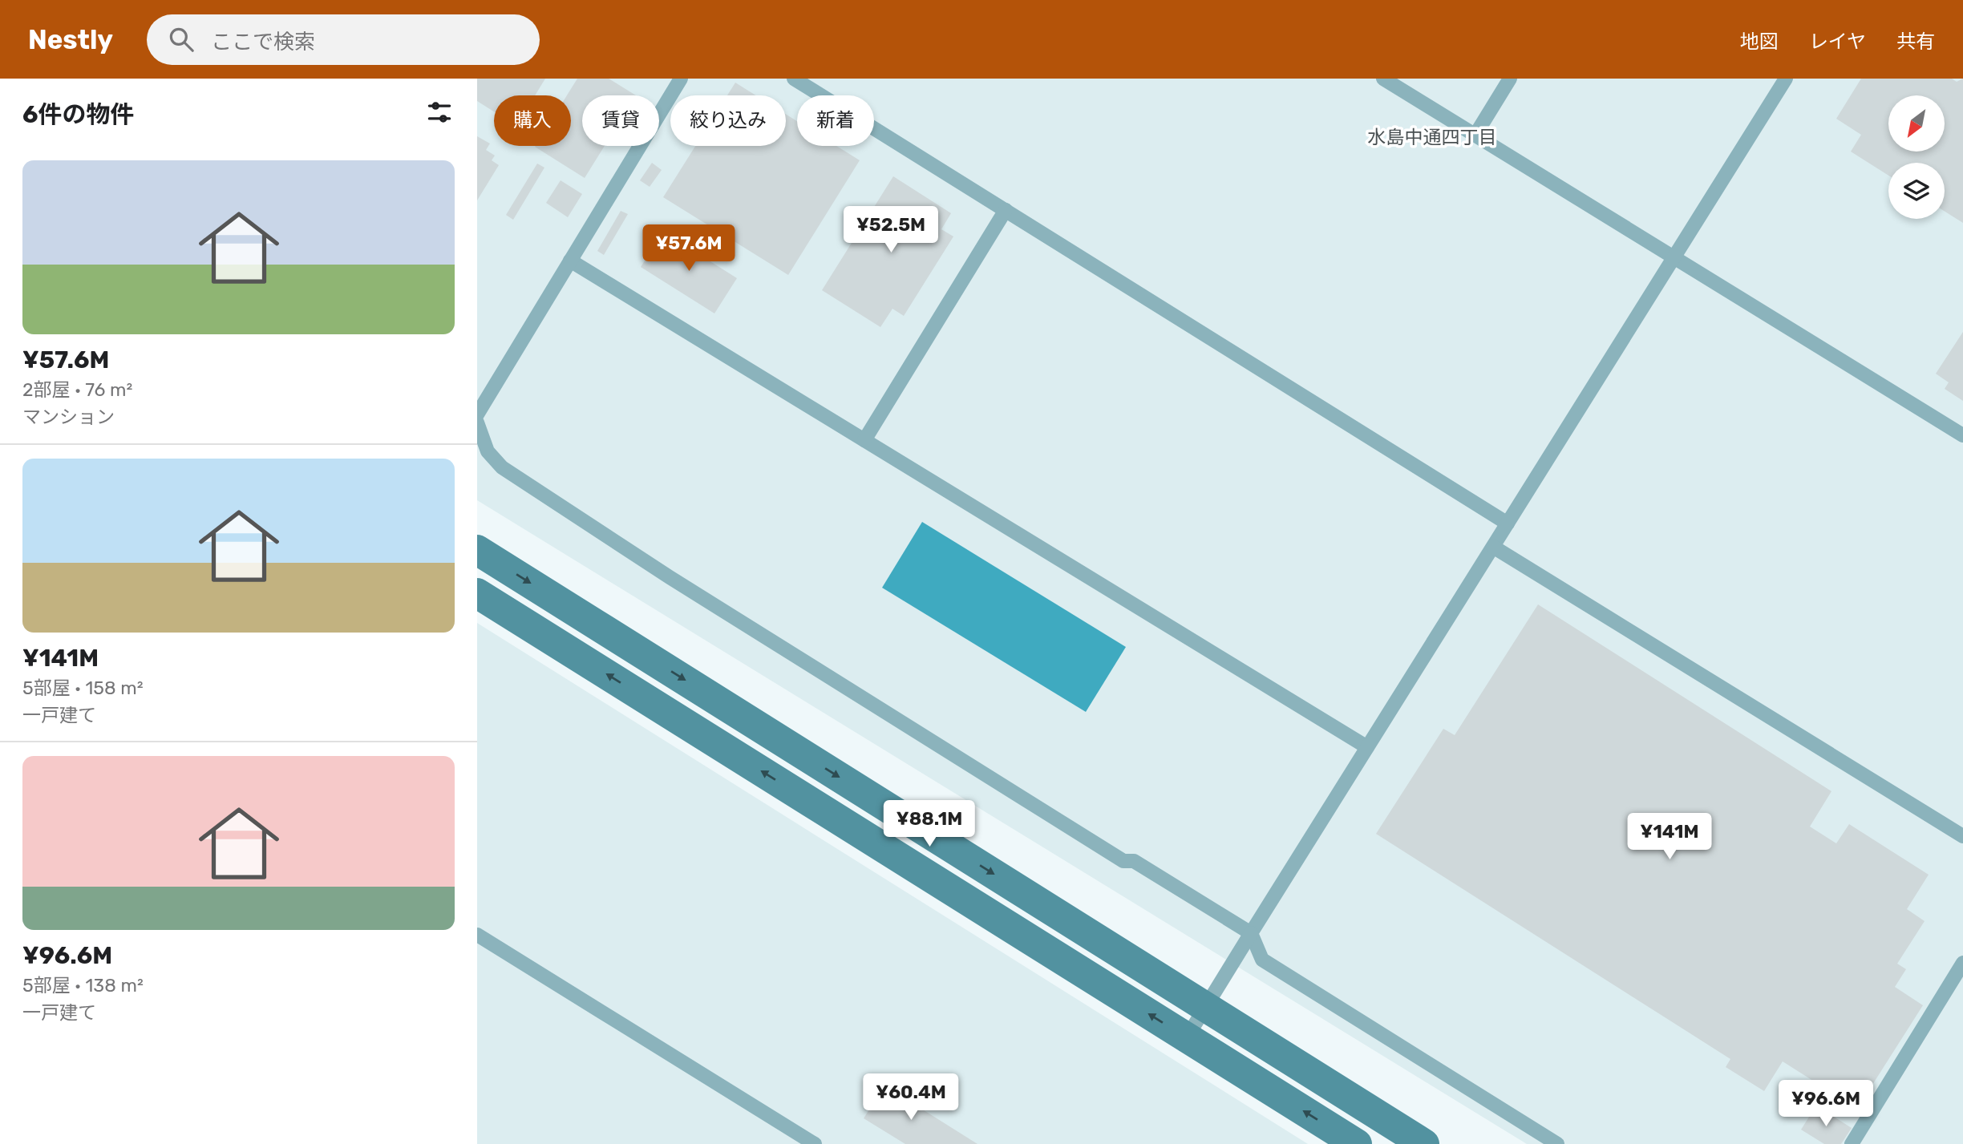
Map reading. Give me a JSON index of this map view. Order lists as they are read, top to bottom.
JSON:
{
  "districts": ["水島中通四丁目"],
  "north": "bottom left",
  "page": {
    "header": "Nestly",
    "search": "ここで検索",
    "nav": ["地図", "レイヤ", "共有"],
    "heading": "6件の物件",
    "chip": [
      "購入",
      "賃貸",
      "絞り込み",
      "新着"
    ],
    "list": [
      {
        "name": "¥57.6M",
        "note": "2部屋 · 76 m² · マンション"
      },
      {
        "name": "¥141M",
        "note": "5部屋 · 158 m² · 一戸建て"
      },
      {
        "name": "¥96.6M",
        "note": "5部屋 · 138 m² · 一戸建て"
      }
    ],
    "price": [
      "¥52.5M",
      "¥57.6M",
      "¥88.1M",
      "¥141M",
      "¥60.4M",
      "¥96.6M"
    ]
  }
}
